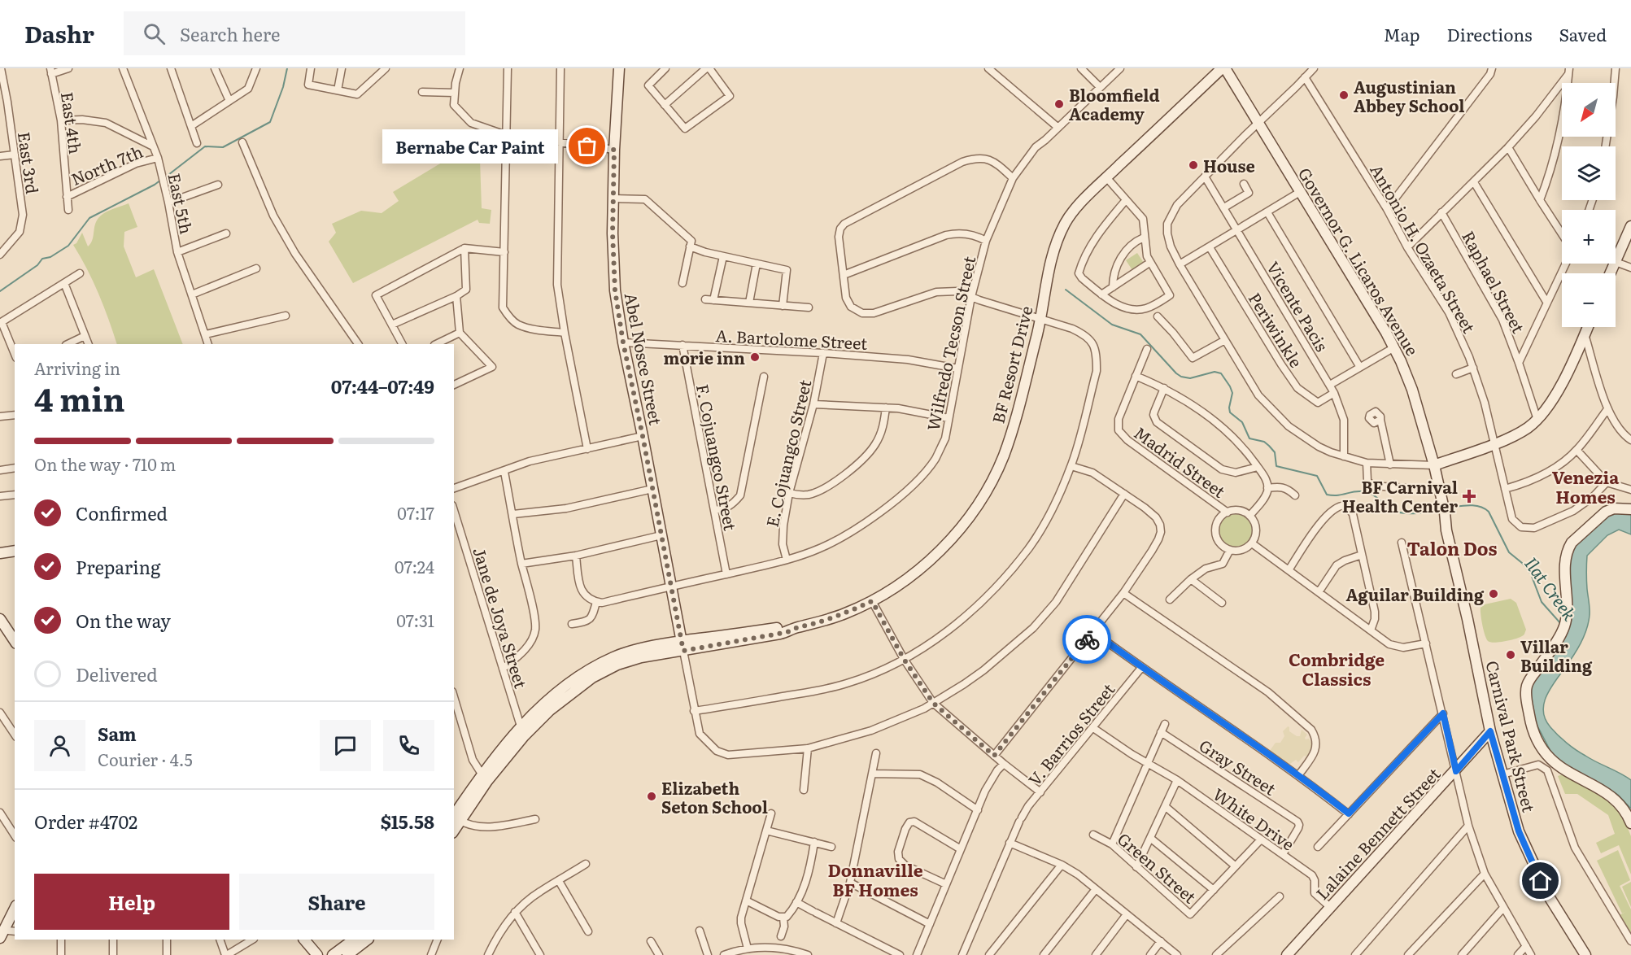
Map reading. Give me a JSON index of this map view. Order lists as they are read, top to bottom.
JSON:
{
  "streets": {
    "street": [
      "East 4th",
      "East 3rd",
      "North 7th",
      "East 5th",
      "Antonio H. Ozaeta Street",
      "Governor G. Licaros Avenue",
      "Raphael Street",
      "Vicente Pacis",
      "Periwinkle",
      "A. Bartolome Street",
      "Wilfredo Tecson Street",
      "Abel Nosce Street",
      "BF Resort Drive",
      "E. Cojuangco Street",
      "F. Cojuangco Street",
      "Madrid Street",
      "Jane de Joya Street",
      "V. Barrios Street",
      "Carnival Park Street",
      "Gray Street",
      "White Drive",
      "Lalaine Bennett Street",
      "Green Street"
    ]
  },
  "crossings": [
    ["East 4th", "North 7th"],
    ["North 7th", "East 5th"],
    ["Governor G. Licaros Avenue", "BF Resort Drive"],
    ["Governor G. Licaros Avenue", "Carnival Park Street"],
    ["Vicente Pacis", "Periwinkle"],
    ["A. Bartolome Street", "Wilfredo Tecson Street"],
    ["A. Bartolome Street", "Abel Nosce Street"],
    ["A. Bartolome Street", "E. Cojuangco Street"],
    ["A. Bartolome Street", "F. Cojuangco Street"],
    ["Wilfredo Tecson Street", "Abel Nosce Street"],
    ["Wilfredo Tecson Street", "E. Cojuangco Street"],
    ["Wilfredo Tecson Street", "F. Cojuangco Street"],
    ["Abel Nosce Street", "BF Resort Drive"],
    ["BF Resort Drive", "Jane de Joya Street"],
    ["V. Barrios Street", "White Drive"],
    ["Carnival Park Street", "Lalaine Bennett Street"],
    ["Gray Street", "White Drive"],
    ["White Drive", "Lalaine Bennett Street"],
    ["White Drive", "Green Street"]
  ],
  "districts": [
    "Venezia Homes",
    "Talon Dos",
    "Combridge Classics",
    "Donnaville BF Homes"
  ],
  "water": ["Ilat Creek"],
  "places": {
    "other": [
      "Augustinian Abbey School",
      "Bloomfield Academy",
      "Bernabe Car Paint",
      "House",
      "morie inn",
      "Aguilar Building",
      "Villar Building",
      "Elizabeth Seton School"
    ],
    "health": ["BF Carnival Health Center"]
  },
  "north": "bottom left",
  "page": {
    "header": "Dashr",
    "search": "Search here",
    "nav": ["Map", "Directions", "Saved"],
    "map_buttons": ["+", "−"],
    "bubble": "Bernabe Car Paint",
    "heading": ["4 min", "Arriving in", "07:44–07:49"],
    "panel": [
      "Sam",
      "Courier · 4.5",
      "Order #4702",
      "$15.58"
    ],
    "bar": "On the way · 710 m",
    "list": [
      ["Confirmed", "07:17"],
      ["Preparing", "07:24"],
      ["On the way", "07:31"],
      "Delivered"
    ],
    "buttons": ["Help", "Share"]
  }
}
